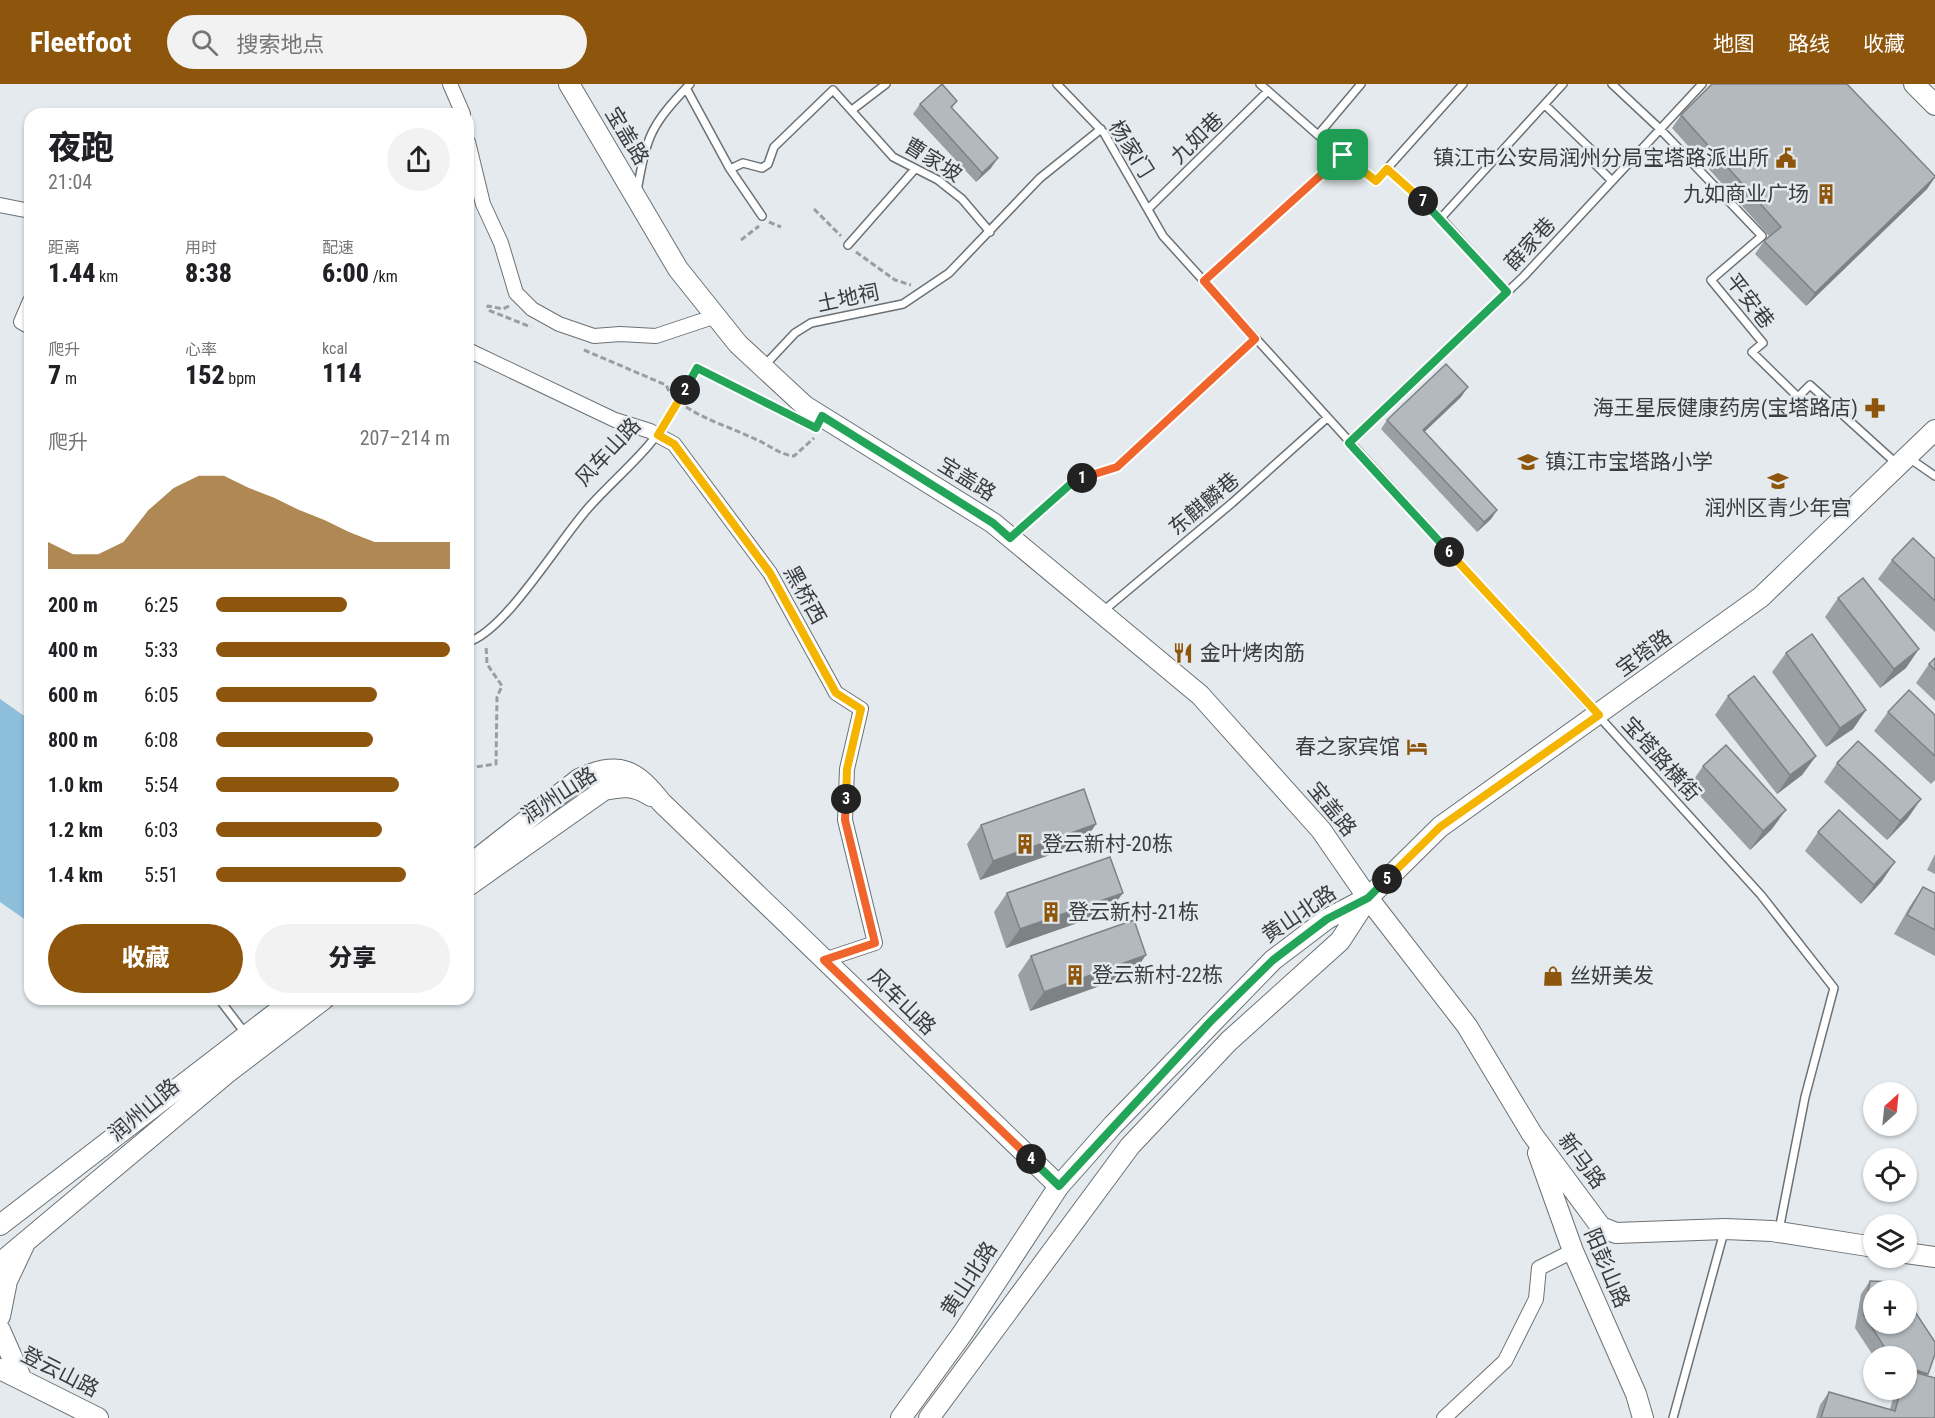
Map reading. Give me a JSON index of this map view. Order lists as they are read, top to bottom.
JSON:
{
  "streets": {
    "street": [
      "宝盖路",
      "风车山路",
      "黑桥西",
      "宝塔路",
      "润州山路",
      "黄山北路",
      "新马路",
      "阳彭山路",
      "登云山路"
    ],
    "lane": [
      "九如巷",
      "杨家门",
      "曹家坡",
      "薛家巷",
      "土地祠",
      "平安巷",
      "东麒麟巷",
      "宝塔路横街"
    ]
  },
  "crossings": [
    ["宝盖路", "土地祠"],
    ["宝盖路", "风车山路"],
    ["宝盖路", "东麒麟巷"],
    ["宝盖路", "宝塔路"],
    ["宝盖路", "黄山北路"],
    ["宝盖路", "新马路"],
    ["九如巷", "杨家门"],
    ["九如巷", "宝塔路横街"],
    ["杨家门", "土地祠"],
    ["杨家门", "宝塔路横街"],
    ["曹家坡", "土地祠"],
    ["薛家巷", "平安巷"],
    ["薛家巷", "宝塔路横街"],
    ["平安巷", "宝塔路"],
    ["风车山路", "黑桥西"],
    ["风车山路", "润州山路"],
    ["风车山路", "黄山北路"],
    ["东麒麟巷", "宝塔路横街"],
    ["宝塔路", "宝塔路横街"],
    ["宝塔路", "黄山北路"],
    ["宝塔路", "新马路"],
    ["宝塔路横街", "新马路"],
    ["黄山北路", "新马路"],
    ["新马路", "阳彭山路"]
  ],
  "places": {
    "public building": ["镇江市公安局润州分局宝塔路派出所"],
    "building": [
      "九如商业广场",
      "登云新村-20栋",
      "登云新村-21栋",
      "登云新村-22栋"
    ],
    "pharmacy": ["海王星辰健康药房(宝塔路店)"],
    "school or university": ["镇江市宝塔路小学", "润州区青少年宫"],
    "restaurant": ["金叶烤肉筋"],
    "hotel": ["春之家宾馆"],
    "shop": ["丝妍美发"]
  },
  "north": "top right",
  "page": {
    "header": "Fleetfoot",
    "search": "搜索地点",
    "nav": ["地图", "路线", "收藏"],
    "heading": ["夜跑", "21:04"],
    "pins": [
      "7",
      "2",
      "1",
      "6",
      "3",
      "5",
      "4"
    ],
    "stats": [
      ["距离", "1.44 km"],
      ["用时", "8:38"],
      ["配速", "6:00 /km"],
      ["爬升", "7 m"],
      ["心率", "152 bpm"],
      ["kcal", "114"]
    ],
    "chart": ["爬升", "207–214 m"],
    "list": [
      {
        "name": "200 m",
        "note": "6:25"
      },
      {
        "name": "400 m",
        "note": "5:33"
      },
      {
        "name": "600 m",
        "note": "6:05"
      },
      {
        "name": "800 m",
        "note": "6:08"
      },
      {
        "name": "1.0 km",
        "note": "5:54"
      },
      {
        "name": "1.2 km",
        "note": "6:03"
      },
      {
        "name": "1.4 km",
        "note": "5:51"
      }
    ],
    "buttons": ["收藏", "分享"],
    "map_buttons": ["+", "−"]
  }
}
